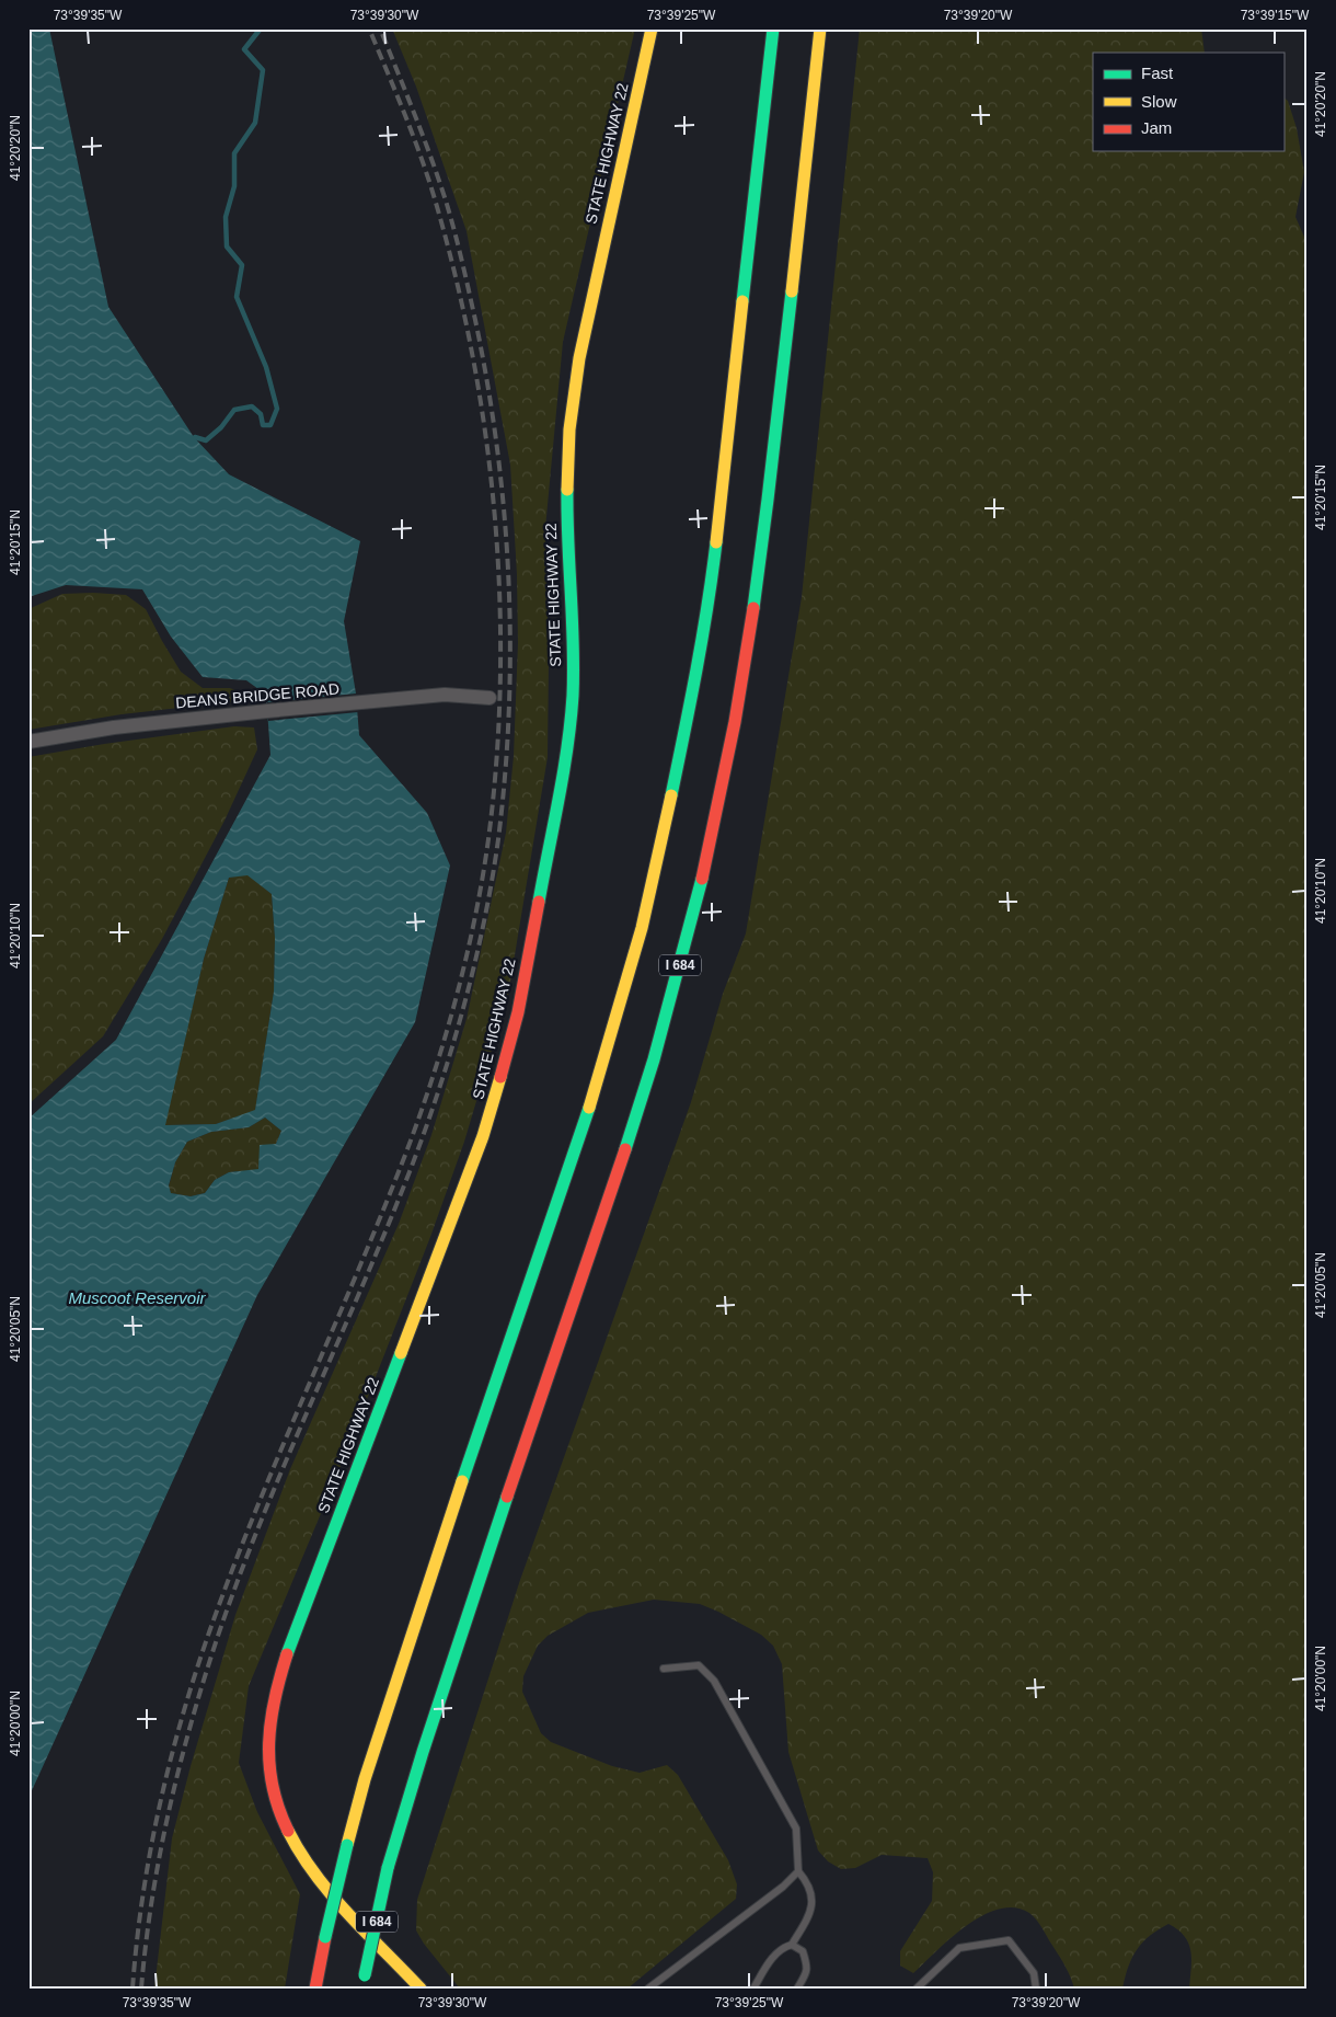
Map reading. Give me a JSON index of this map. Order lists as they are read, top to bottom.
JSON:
{
  "streets": {
    "main road": ["STATE HIGHWAY 22", "I 684"],
    "street": ["DEANS BRIDGE ROAD"]
  },
  "water": ["Muscoot Reservoir"],
  "legend": ["Fast", "Slow", "Jam"],
  "coordinates": [
    "73°39'35\"W",
    "73°39'30\"W",
    "73°39'25\"W",
    "73°39'20\"W",
    "73°39'15\"W",
    "41°20'20\"N",
    "41°20'15\"N",
    "41°20'10\"N",
    "41°20'05\"N",
    "41°20'00\"N"
  ]
}
